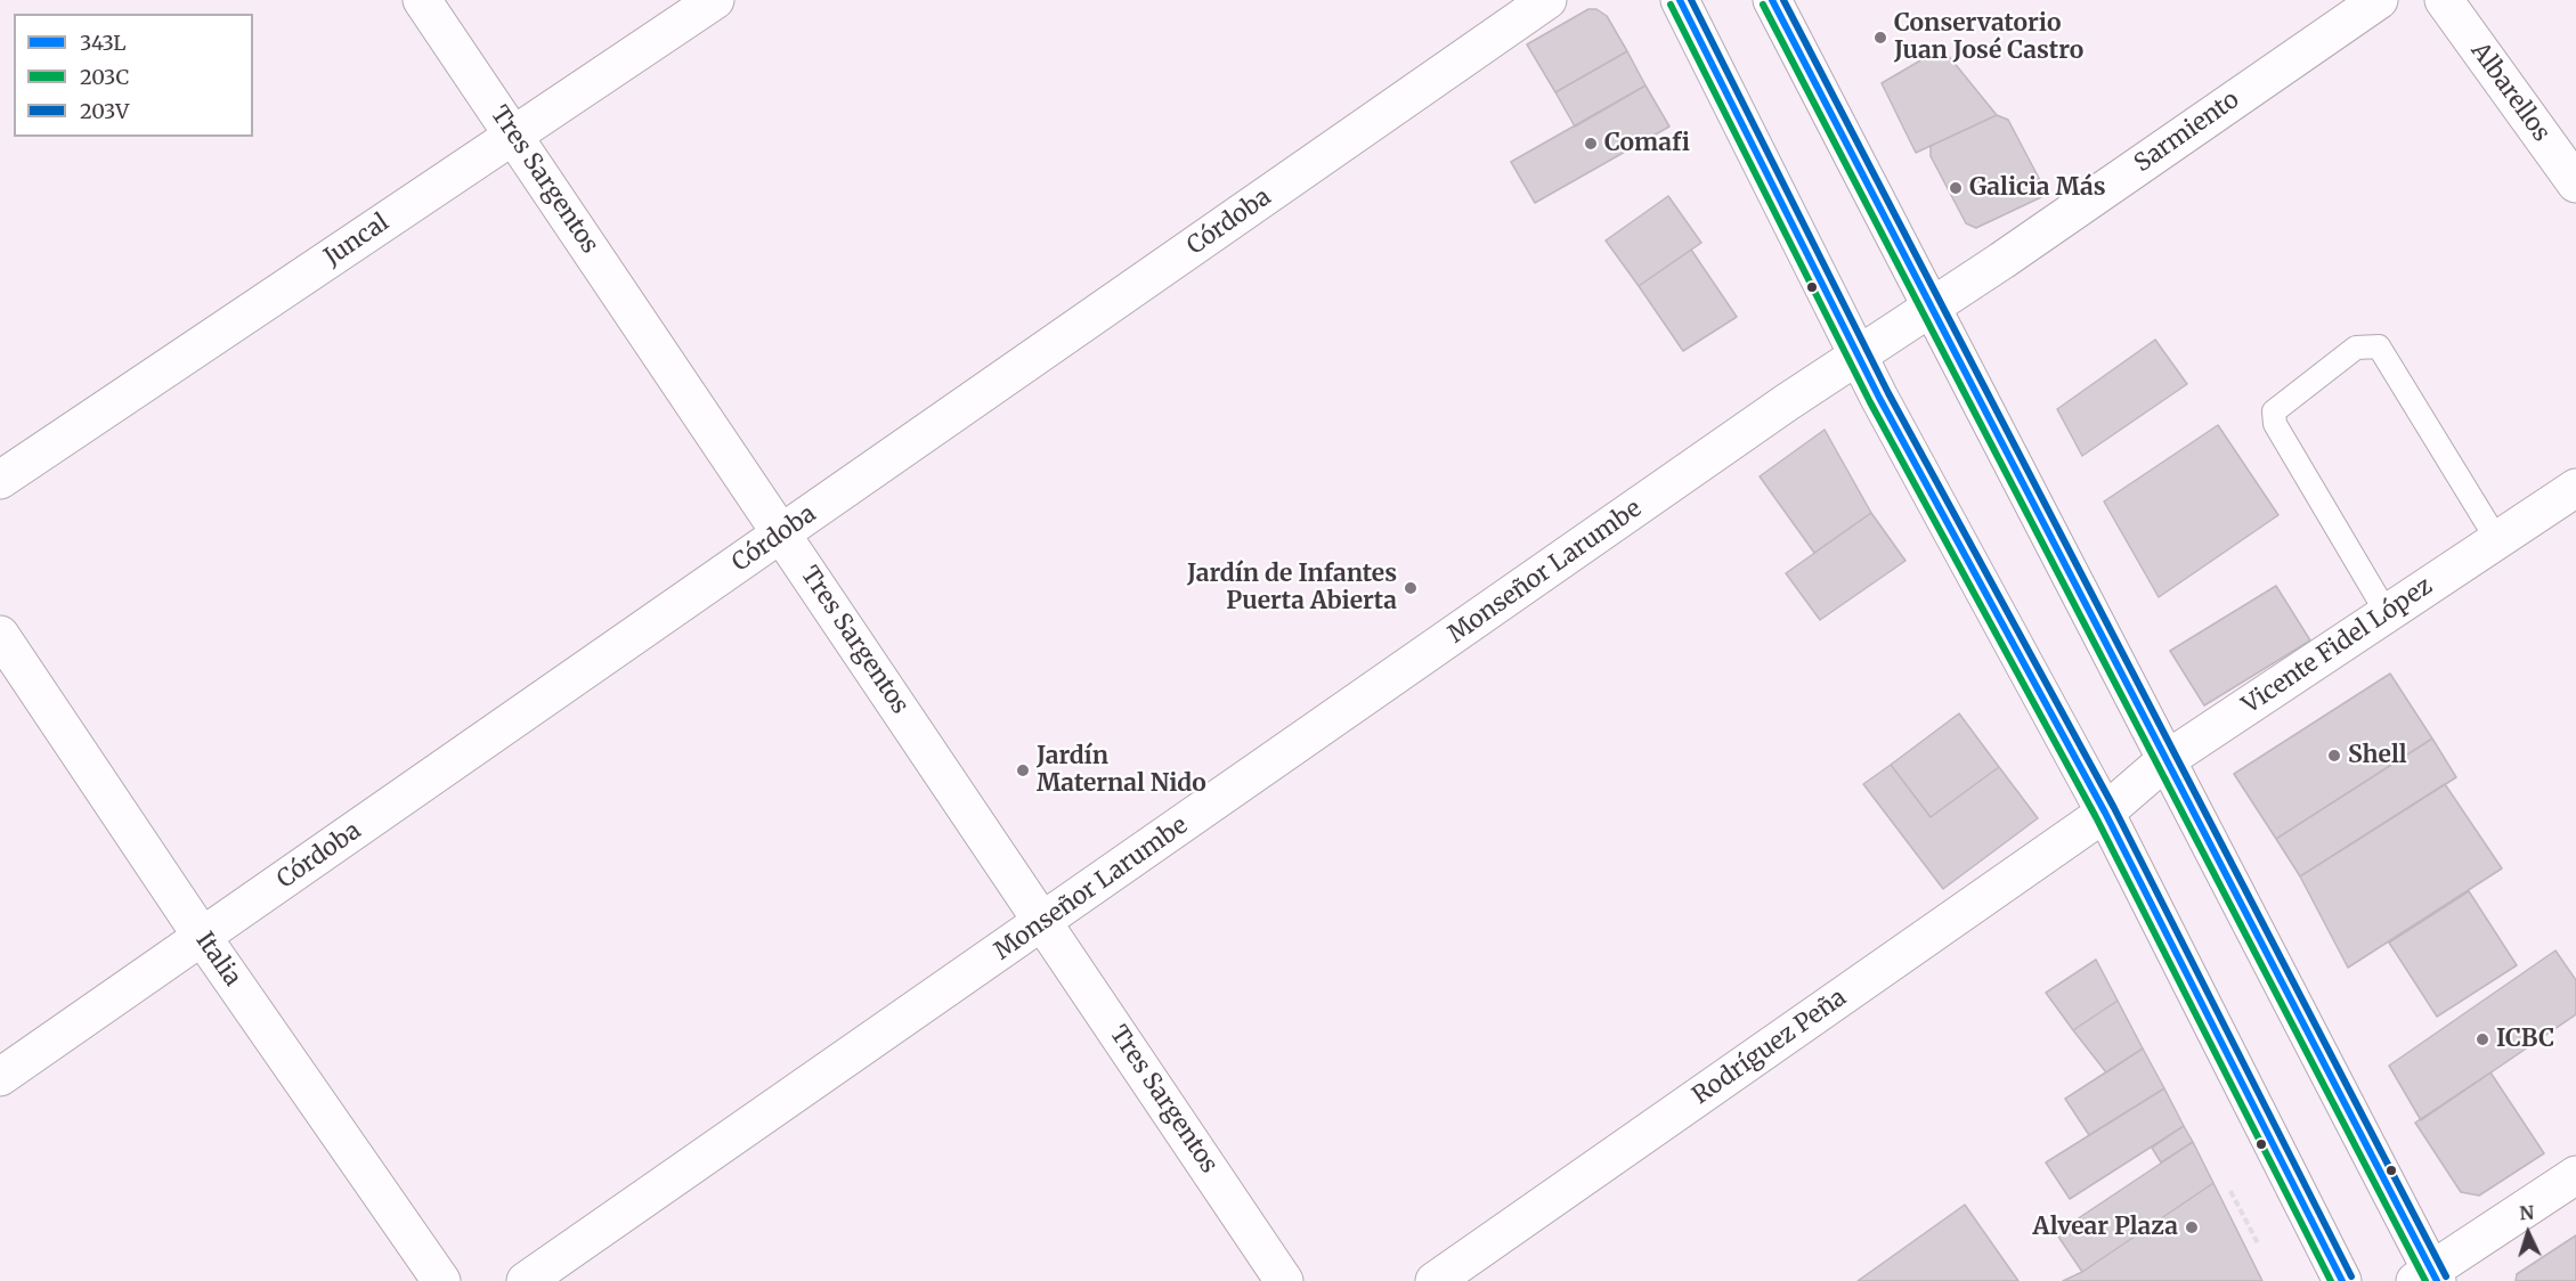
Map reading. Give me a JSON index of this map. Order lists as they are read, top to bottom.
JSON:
{
  "streets": {
    "street": [
      "Albarellos",
      "Sarmiento",
      "Tres Sargentos",
      "Córdoba",
      "Juncal",
      "Monseñor Larumbe",
      "Vicente Fidel López",
      "Italia",
      "Rodríguez Peña"
    ]
  },
  "crossings": [
    ["Sarmiento", "Monseñor Larumbe"],
    ["Tres Sargentos", "Córdoba"],
    ["Tres Sargentos", "Juncal"],
    ["Tres Sargentos", "Monseñor Larumbe"],
    ["Córdoba", "Italia"],
    ["Vicente Fidel López", "Rodríguez Peña"]
  ],
  "places": [
    "Conservatorio Juan José Castro",
    "Comafi",
    "Galicia Más",
    "Jardín de Infantes Puerta Abierta",
    "Shell",
    "Jardín Maternal Nido",
    "ICBC",
    "Alvear Plaza"
  ],
  "lines": ["transit line 343L", "transit line 203V", "transit line 203C"],
  "legend": ["343L", "203C", "203V"],
  "north": "top"
}
